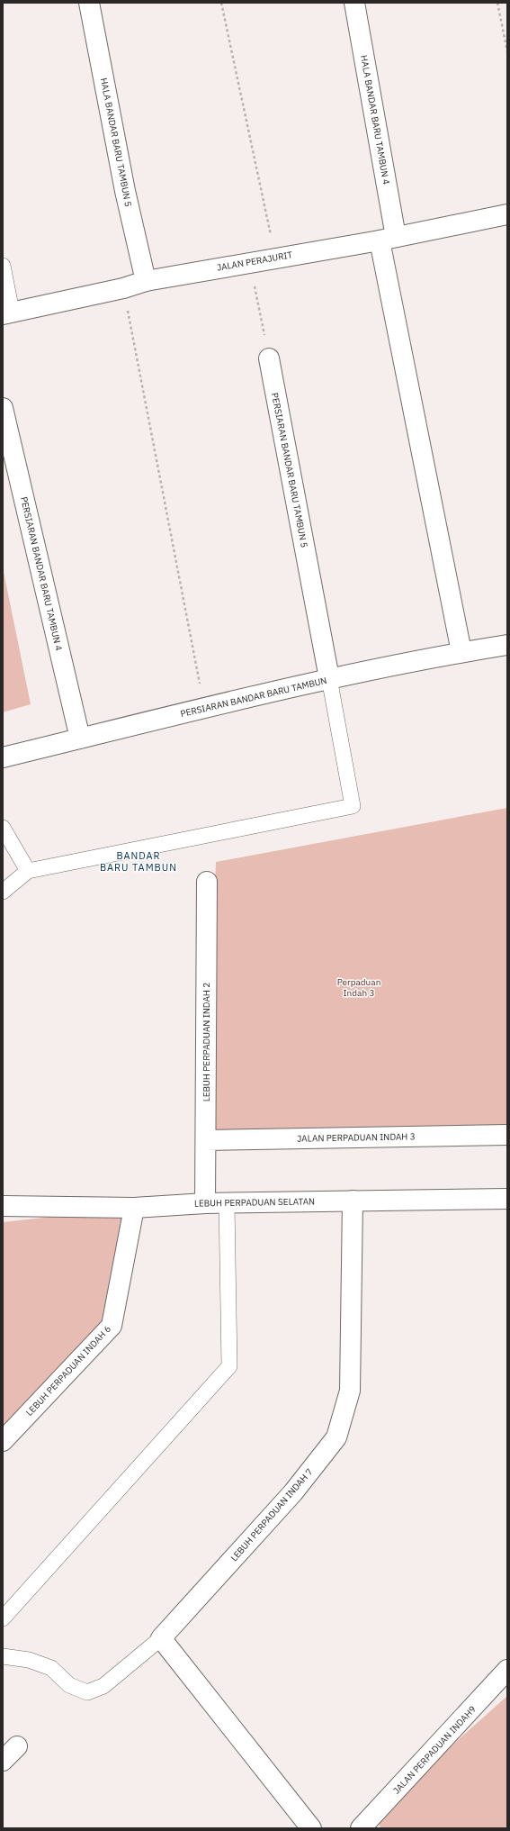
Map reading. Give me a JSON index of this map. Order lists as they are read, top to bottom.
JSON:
{
  "streets": {
    "street": [
      "HALA BANDAR BARU TAMBUN 4",
      "HALA BANDAR BARU TAMBUN 5",
      "JALAN PERAJURIT",
      "PERSIARAN BANDAR BARU TAMBUN 5",
      "PERSIARAN BANDAR BARU TAMBUN 4",
      "PERSIARAN BANDAR BARU TAMBUN",
      "LEBUH PERPADUAN INDAH 2",
      "JALAN PERPADUAN INDAH 3",
      "LEBUH PERPADUAN SELATAN",
      "LEBUH PERPADUAN INDAH 6",
      "LEBUH PERPADUAN INDAH 7",
      "JALAN PERPADUAN INDAH9"
    ]
  },
  "crossings": [
    ["HALA BANDAR BARU TAMBUN 4", "JALAN PERAJURIT"],
    ["HALA BANDAR BARU TAMBUN 4", "PERSIARAN BANDAR BARU TAMBUN"],
    ["HALA BANDAR BARU TAMBUN 5", "JALAN PERAJURIT"],
    ["PERSIARAN BANDAR BARU TAMBUN 5", "PERSIARAN BANDAR BARU TAMBUN"],
    ["PERSIARAN BANDAR BARU TAMBUN 4", "PERSIARAN BANDAR BARU TAMBUN"],
    ["LEBUH PERPADUAN INDAH 2", "JALAN PERPADUAN INDAH 3"],
    ["LEBUH PERPADUAN INDAH 2", "LEBUH PERPADUAN SELATAN"],
    ["LEBUH PERPADUAN SELATAN", "LEBUH PERPADUAN INDAH 6"],
    ["LEBUH PERPADUAN SELATAN", "LEBUH PERPADUAN INDAH 7"]
  ],
  "districts": ["BANDAR BARU TAMBUN"],
  "parks": ["Perpaduan Indah 3"]
}
